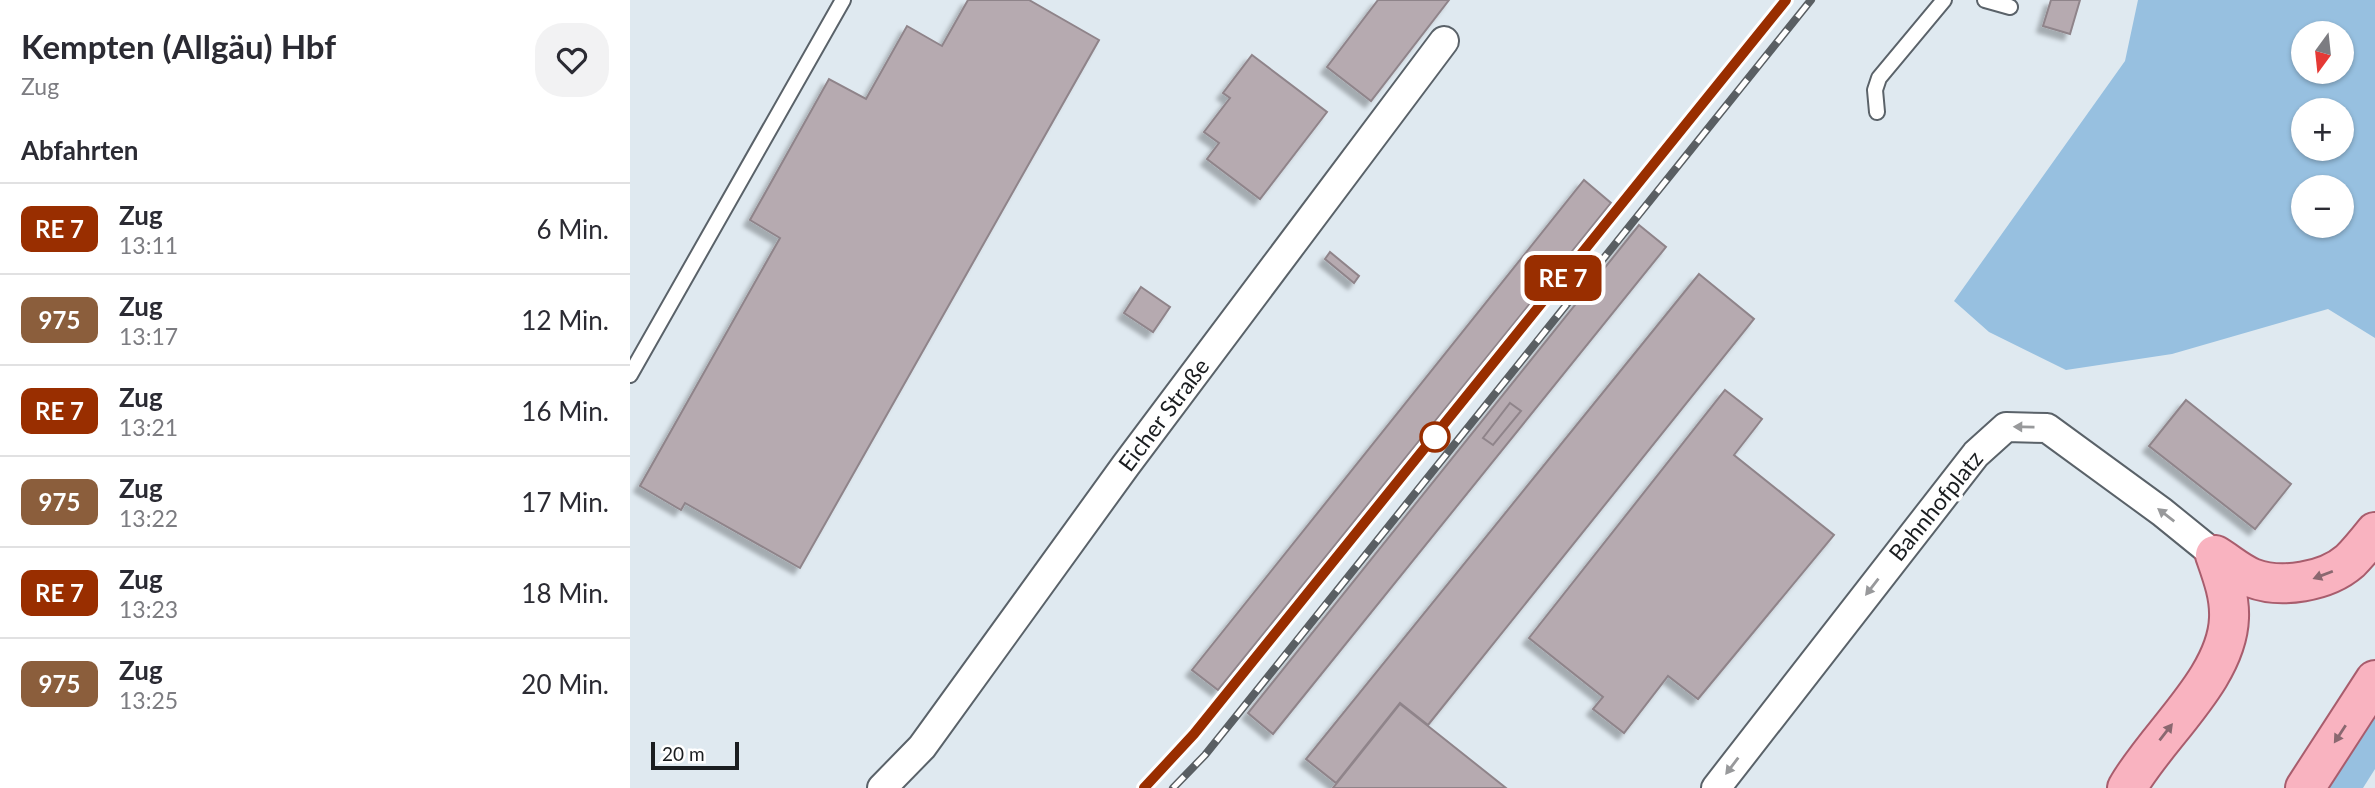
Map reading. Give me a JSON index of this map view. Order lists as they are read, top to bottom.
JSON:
{
  "streets": {
    "street": ["Eicher Straße", "Bahnhofplatz"]
  },
  "scale_bar": "20 m",
  "north": "bottom",
  "page": {
    "heading": [
      ["Kempten (Allgäu) Hbf", "Zug"],
      "Abfahrten"
    ],
    "on_map": "RE 7",
    "map_buttons": ["+", "−"],
    "list": [
      {
        "mark": "RE 7",
        "name": "Zug",
        "note": "13:11",
        "value": "6 Min."
      },
      {
        "mark": "975",
        "name": "Zug",
        "note": "13:17",
        "value": "12 Min."
      },
      {
        "mark": "RE 7",
        "name": "Zug",
        "note": "13:21",
        "value": "16 Min."
      },
      {
        "mark": "975",
        "name": "Zug",
        "note": "13:22",
        "value": "17 Min."
      },
      {
        "mark": "RE 7",
        "name": "Zug",
        "note": "13:23",
        "value": "18 Min."
      },
      {
        "mark": "975",
        "name": "Zug",
        "note": "13:25",
        "value": "20 Min."
      }
    ],
    "scale": "20 m"
  }
}
